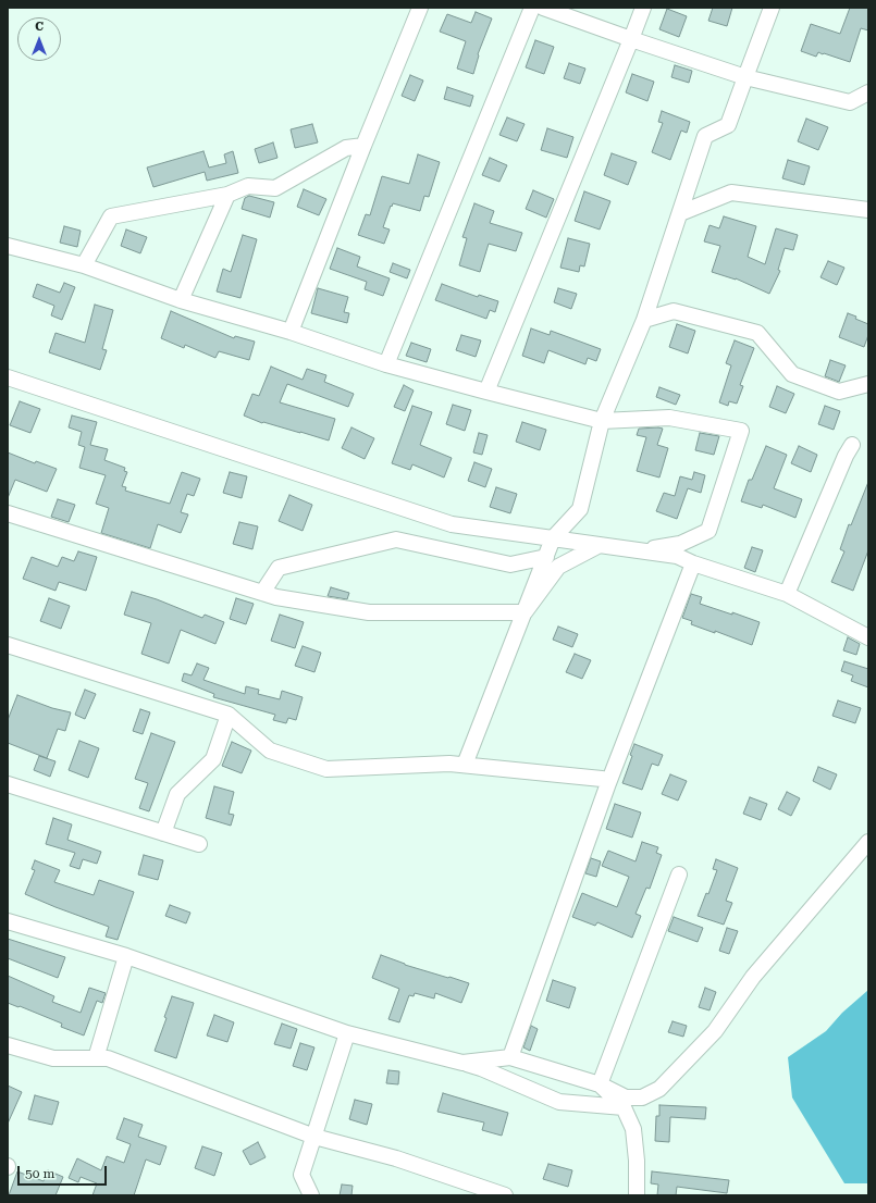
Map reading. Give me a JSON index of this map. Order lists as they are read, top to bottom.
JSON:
{
  "scale_bar": "50 m",
  "north": "top"
}
